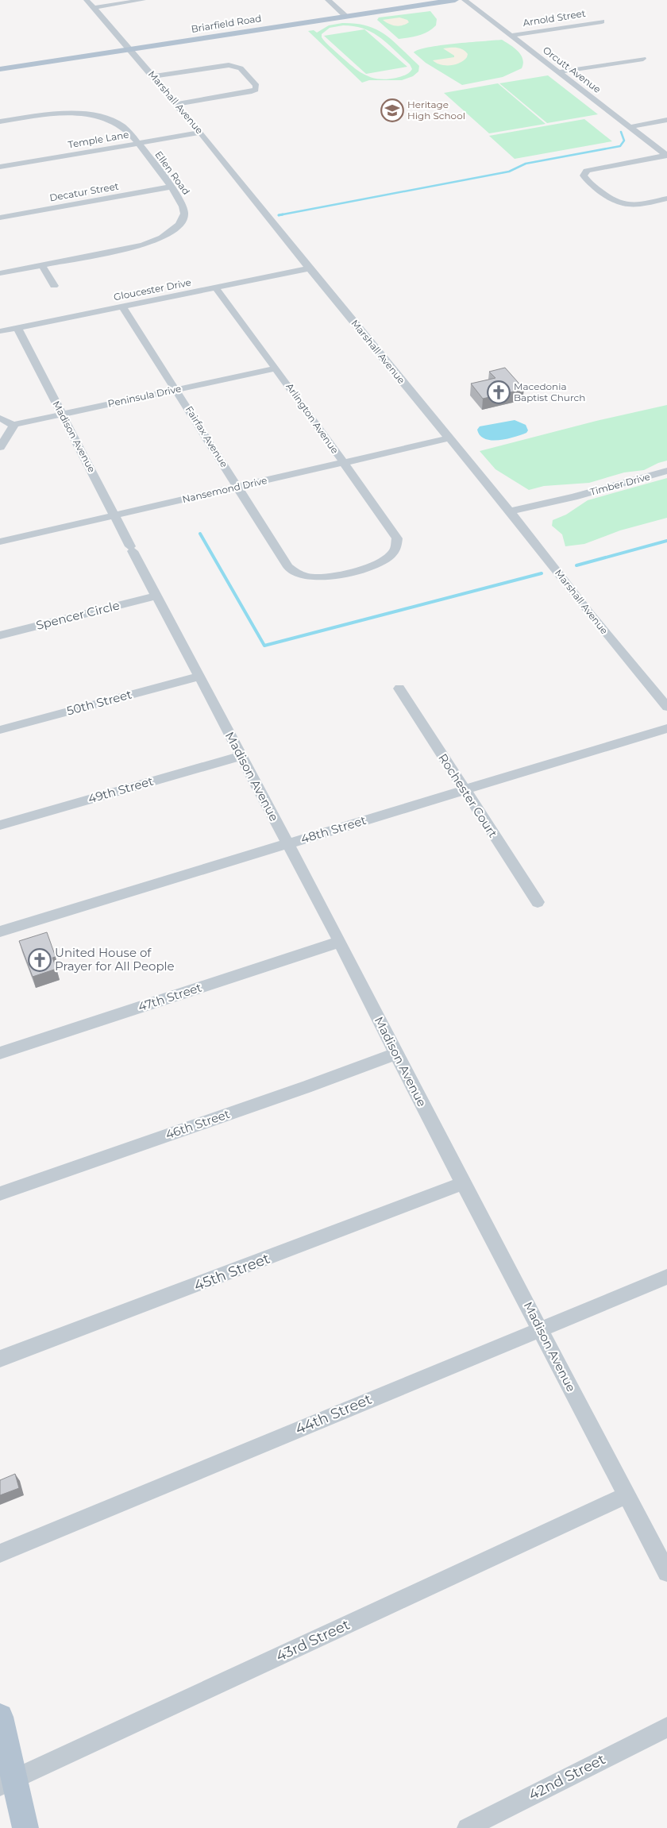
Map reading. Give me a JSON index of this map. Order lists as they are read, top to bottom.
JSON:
{
  "streets": {
    "main road": ["Briarfield Road"],
    "street": [
      "Arnold Street",
      "Orcutt Avenue",
      "Marshall Avenue",
      "Temple Lane",
      "Ellen Road",
      "Decatur Street",
      "Gloucester Drive",
      "Peninsula Drive",
      "Arlington Avenue",
      "Madison Avenue",
      "Fairfax Avenue",
      "Timber Drive",
      "Nansemond Drive",
      "Spencer Circle",
      "50th Street",
      "49th Street",
      "Rochester Court",
      "48th Street",
      "47th Street",
      "46th Street",
      "45th Street",
      "44th Street",
      "43rd Street",
      "42nd Street"
    ]
  },
  "crossings": [
    ["Arnold Street", "Orcutt Avenue"],
    ["Briarfield Road", "Marshall Avenue"],
    ["Marshall Avenue", "Temple Lane"],
    ["Marshall Avenue", "Gloucester Drive"],
    ["Marshall Avenue", "Timber Drive"],
    ["Marshall Avenue", "Nansemond Drive"],
    ["Temple Lane", "Ellen Road"],
    ["Ellen Road", "Decatur Street"],
    ["Gloucester Drive", "Arlington Avenue"],
    ["Gloucester Drive", "Madison Avenue"],
    ["Gloucester Drive", "Fairfax Avenue"],
    ["Peninsula Drive", "Arlington Avenue"],
    ["Peninsula Drive", "Madison Avenue"],
    ["Peninsula Drive", "Fairfax Avenue"],
    ["Arlington Avenue", "Fairfax Avenue"],
    ["Arlington Avenue", "Nansemond Drive"],
    ["Madison Avenue", "Nansemond Drive"],
    ["Madison Avenue", "Spencer Circle"],
    ["Madison Avenue", "50th Street"],
    ["Madison Avenue", "49th Street"],
    ["Madison Avenue", "48th Street"],
    ["Madison Avenue", "47th Street"],
    ["Madison Avenue", "46th Street"],
    ["Madison Avenue", "45th Street"],
    ["Madison Avenue", "44th Street"],
    ["Madison Avenue", "43rd Street"],
    ["Fairfax Avenue", "Nansemond Drive"],
    ["Rochester Court", "48th Street"]
  ],
  "places": {
    "school or university": ["Heritage High School"],
    "church": ["Macedonia Baptist Church", "United House of Prayer for All People"]
  }
}
